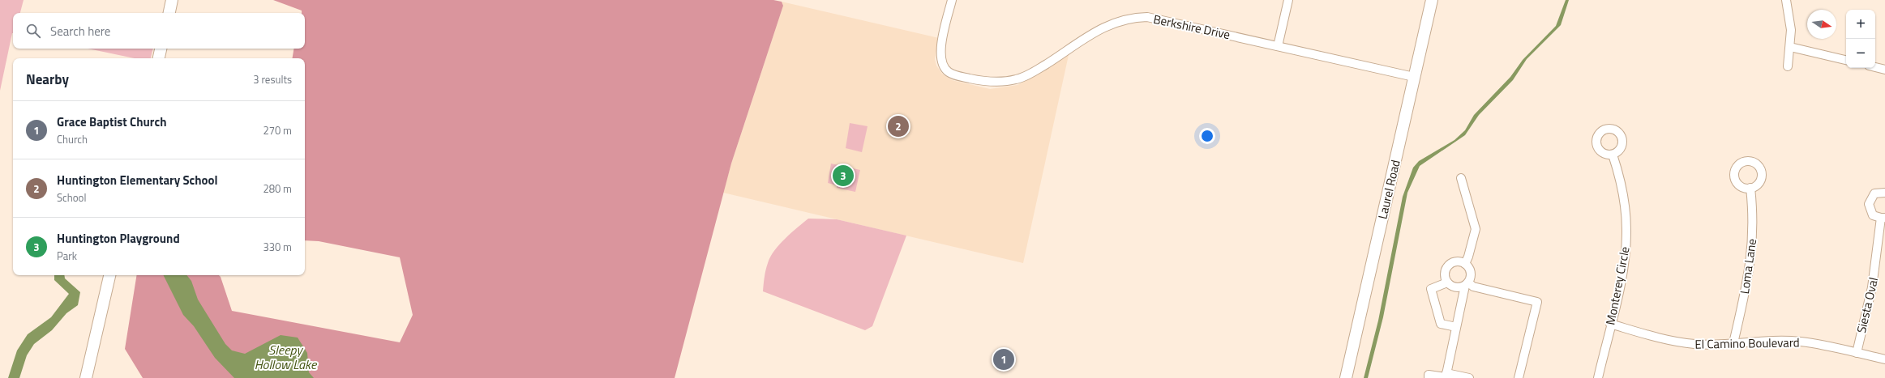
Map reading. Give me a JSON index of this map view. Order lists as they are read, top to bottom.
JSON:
{
  "streets": {
    "street": [
      "Berkshire Drive",
      "Laurel Road",
      "Loma Lane",
      "Monterey Circle",
      "Siesta Oval",
      "El Camino Boulevard"
    ]
  },
  "crossings": [
    ["Berkshire Drive", "Laurel Road"],
    ["Loma Lane", "El Camino Boulevard"],
    ["Monterey Circle", "El Camino Boulevard"],
    ["Siesta Oval", "El Camino Boulevard"]
  ],
  "water": ["Sleepy Hollow Lake"],
  "north": "right",
  "page": {
    "map_buttons": ["+", "−"],
    "search": "Search here",
    "heading": ["Nearby", "3 results"],
    "list": [
      {
        "mark": "1",
        "name": "Grace Baptist Church",
        "note": "Church",
        "value": "270 m"
      },
      {
        "mark": "2",
        "name": "Huntington Elementary School",
        "note": "School",
        "value": "280 m"
      },
      {
        "mark": "3",
        "name": "Huntington Playground",
        "note": "Park",
        "value": "330 m"
      }
    ],
    "pins": ["2", "3", "1"]
  }
}
